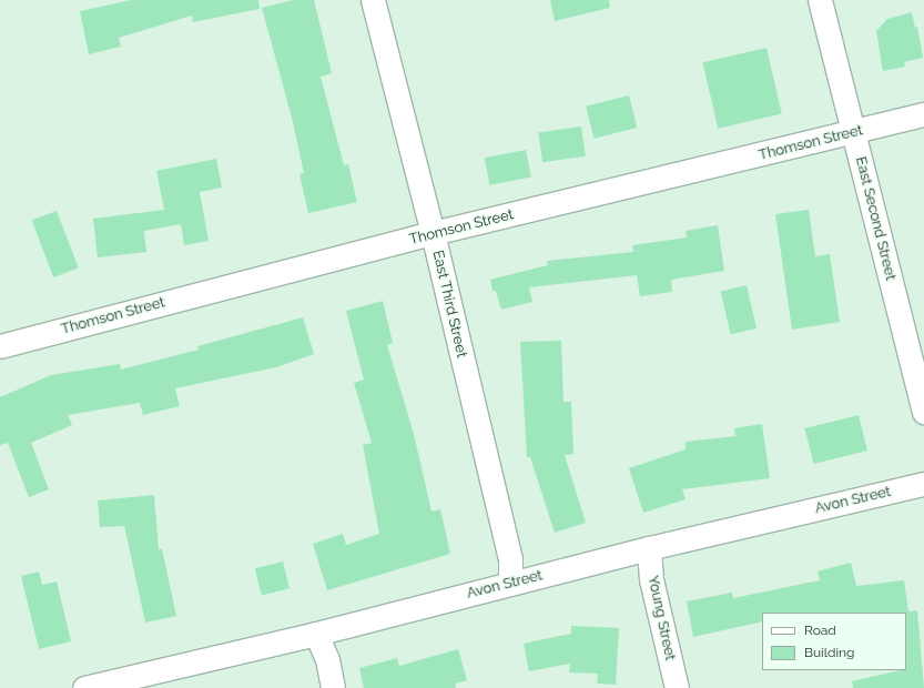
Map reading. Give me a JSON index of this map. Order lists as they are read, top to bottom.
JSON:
{
  "streets": {
    "street": [
      "Thomson Street",
      "East Second Street",
      "East Third Street",
      "Avon Street",
      "Young Street"
    ]
  },
  "crossings": [
    ["Thomson Street", "East Second Street"],
    ["Thomson Street", "East Third Street"],
    ["East Third Street", "Avon Street"],
    ["Avon Street", "Young Street"]
  ],
  "legend": ["Road", "Building"]
}
